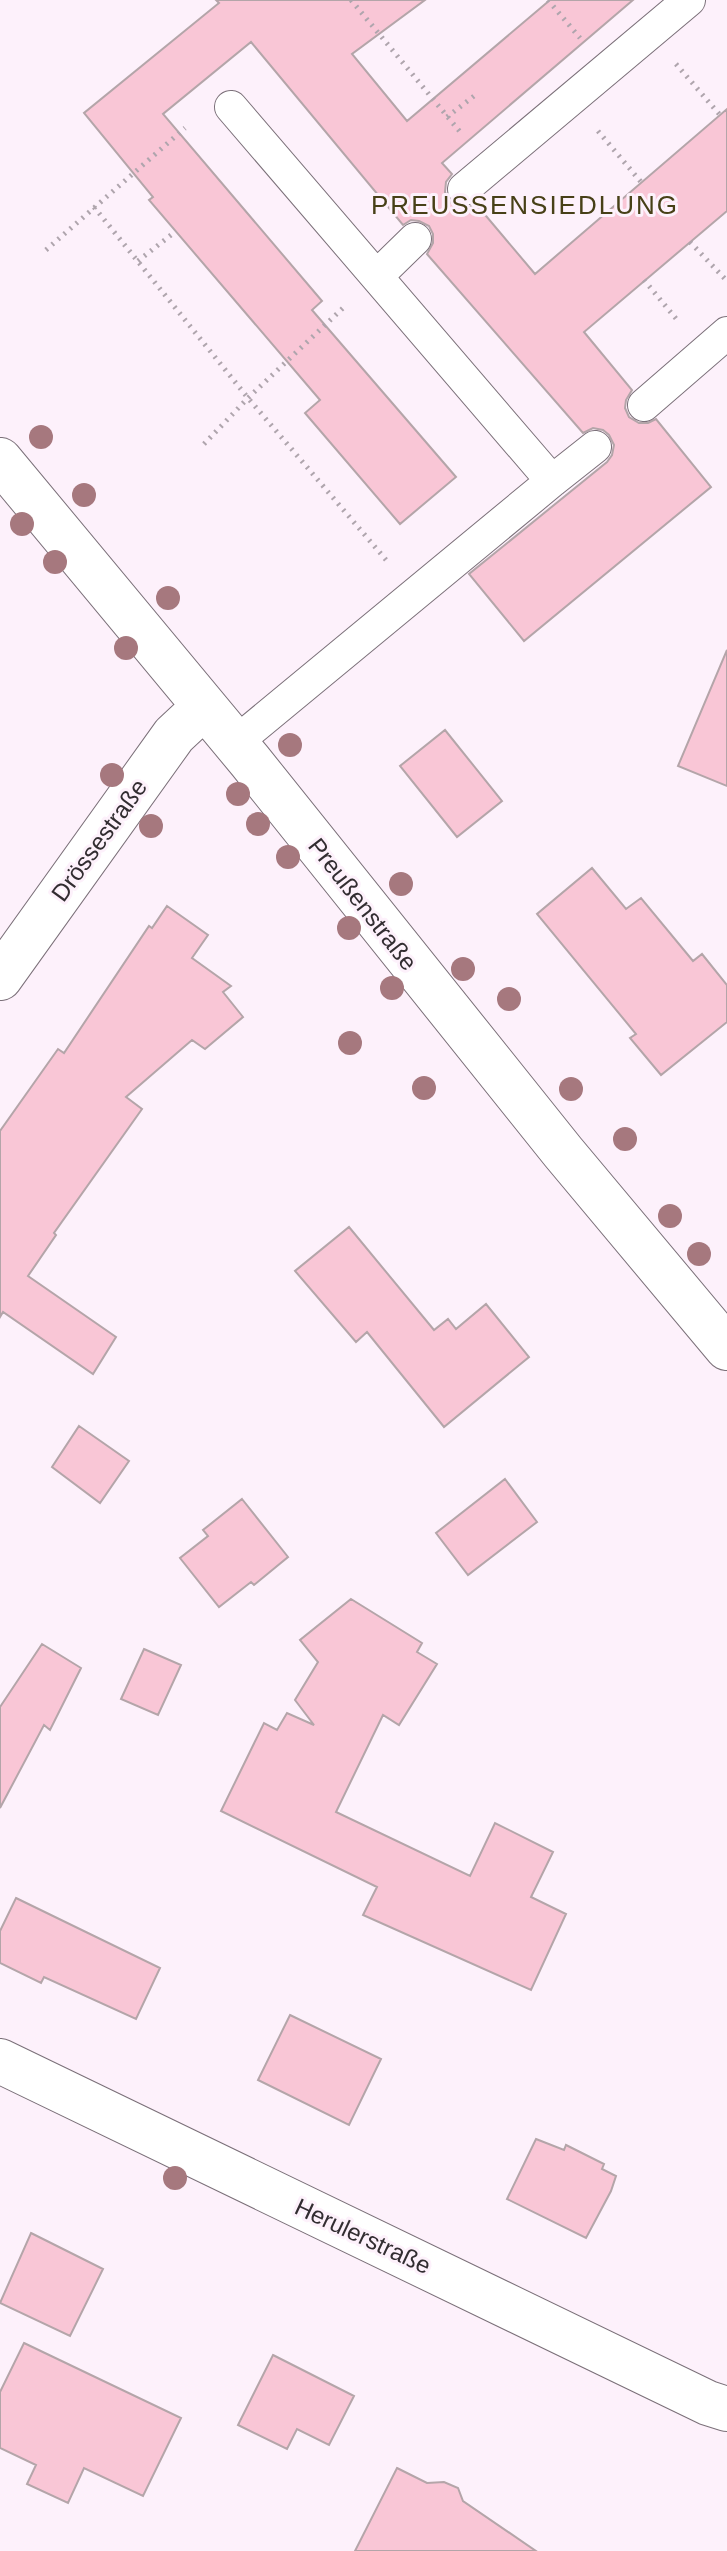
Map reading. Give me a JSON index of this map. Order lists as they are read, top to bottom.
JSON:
{
  "streets": {
    "street": ["Drössestraße", "Preußenstraße", "Herulerstraße"]
  },
  "crossings": [
    ["Drössestraße", "Preußenstraße"]
  ],
  "districts": ["PREUSSENSIEDLUNG"]
}
